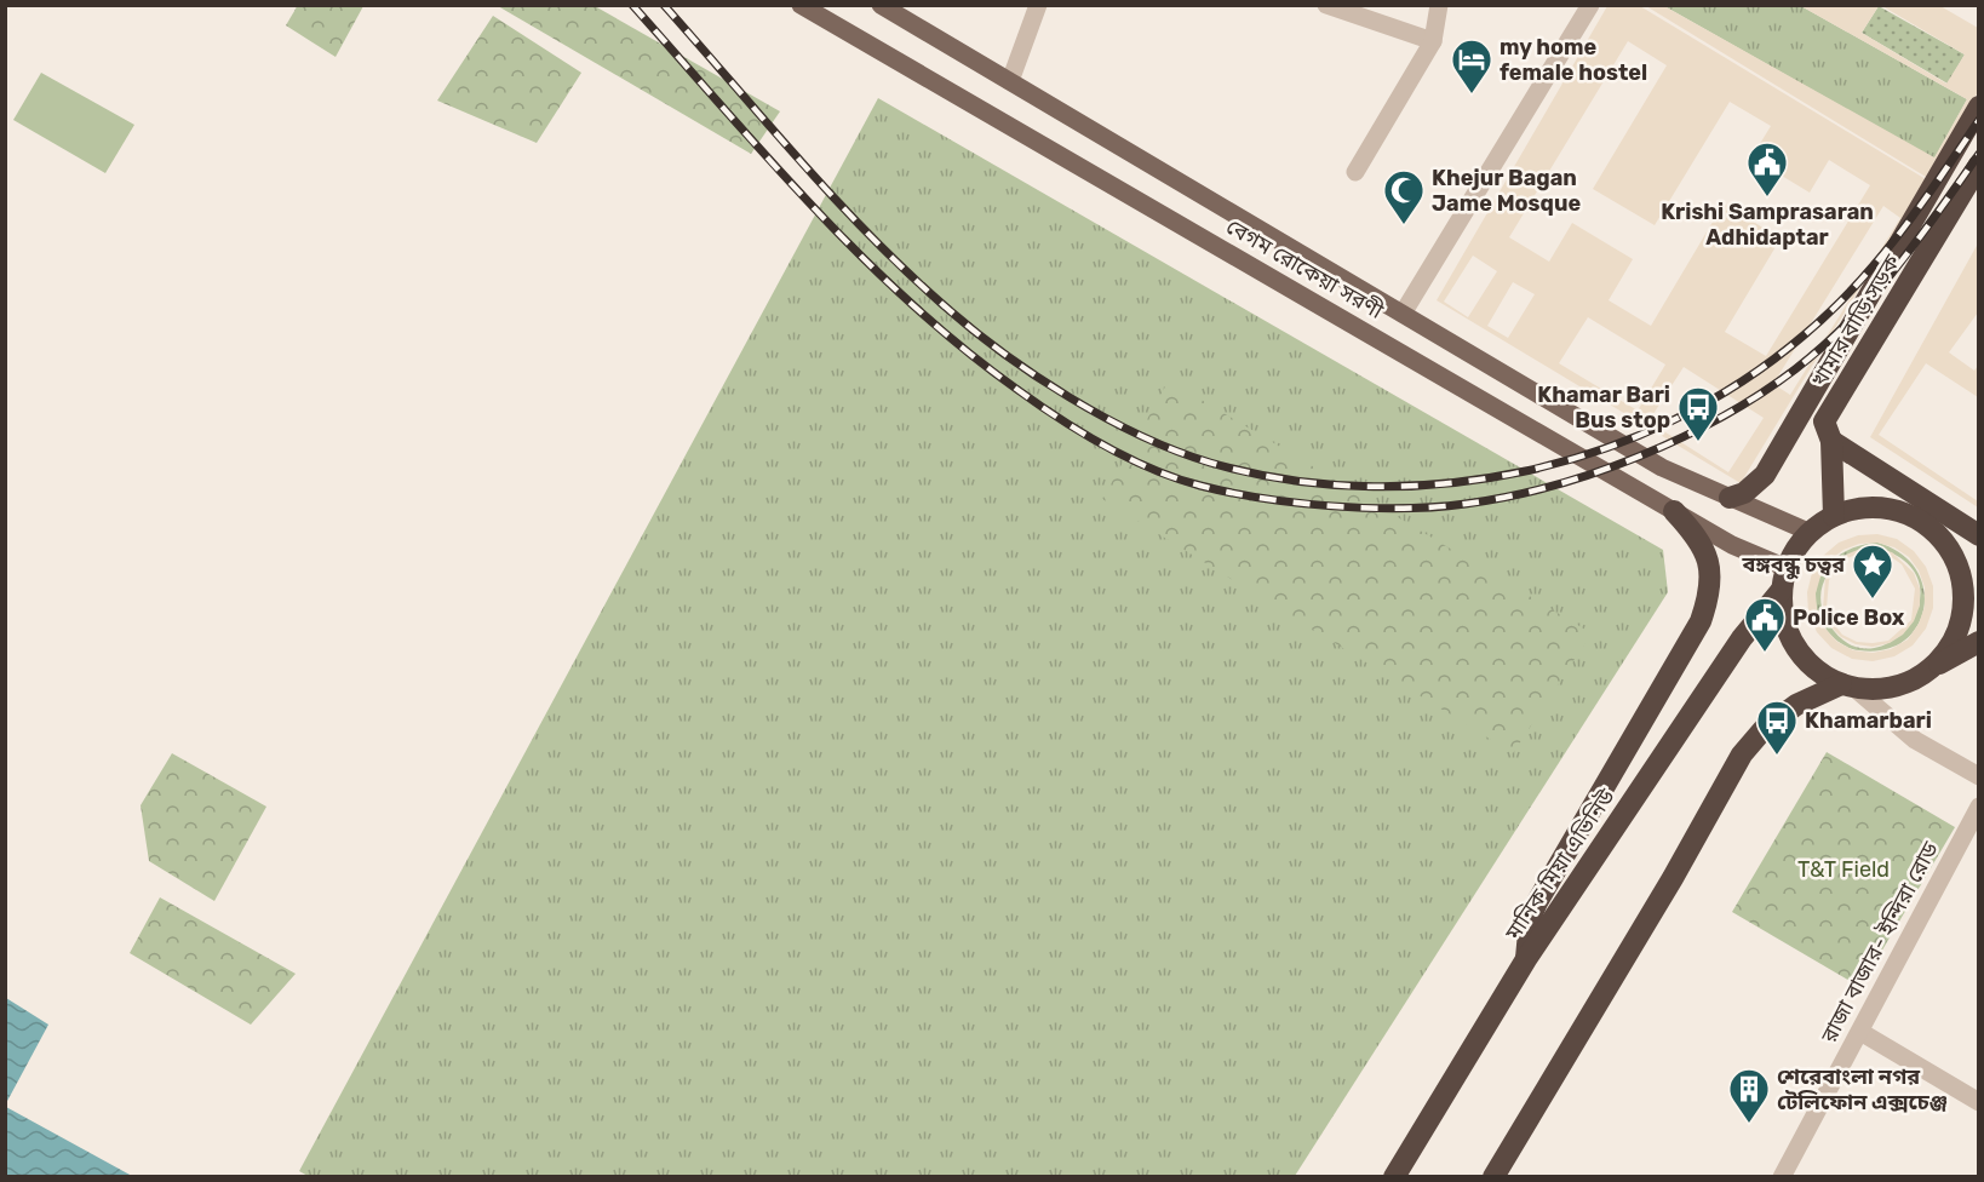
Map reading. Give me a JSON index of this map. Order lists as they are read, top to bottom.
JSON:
{
  "streets": {
    "highway": ["খামার বাড়ি সড়ক", "মানিক মিয়া এভিনিউ"],
    "main road": ["বেগম রোকেয়া সরণী"],
    "street": ["রাজা বাজার- ইন্দিরা রোড"]
  },
  "crossings": [
    ["বেগম রোকেয়া সরণী", "খামার বাড়ি সড়ক"],
    ["বেগম রোকেয়া সরণী", "মানিক মিয়া এভিনিউ"],
    ["খামার বাড়ি সড়ক", "মানিক মিয়া এভিনিউ"]
  ],
  "parks": ["T&T Field"],
  "places": {
    "hotel": ["my home female hostel"],
    "public building": ["Krishi Samprasaran Adhidaptar", "Police Box"],
    "mosque": ["Khejur Bagan Jame Mosque"],
    "bus stop": ["Khamar Bari Bus stop", "Khamarbari"],
    "place": ["বঙ্গবন্ধু চত্বর"],
    "building": ["শেরেবাংলা নগর টেলিফোন এক্সচেঞ্জ"]
  }
}
